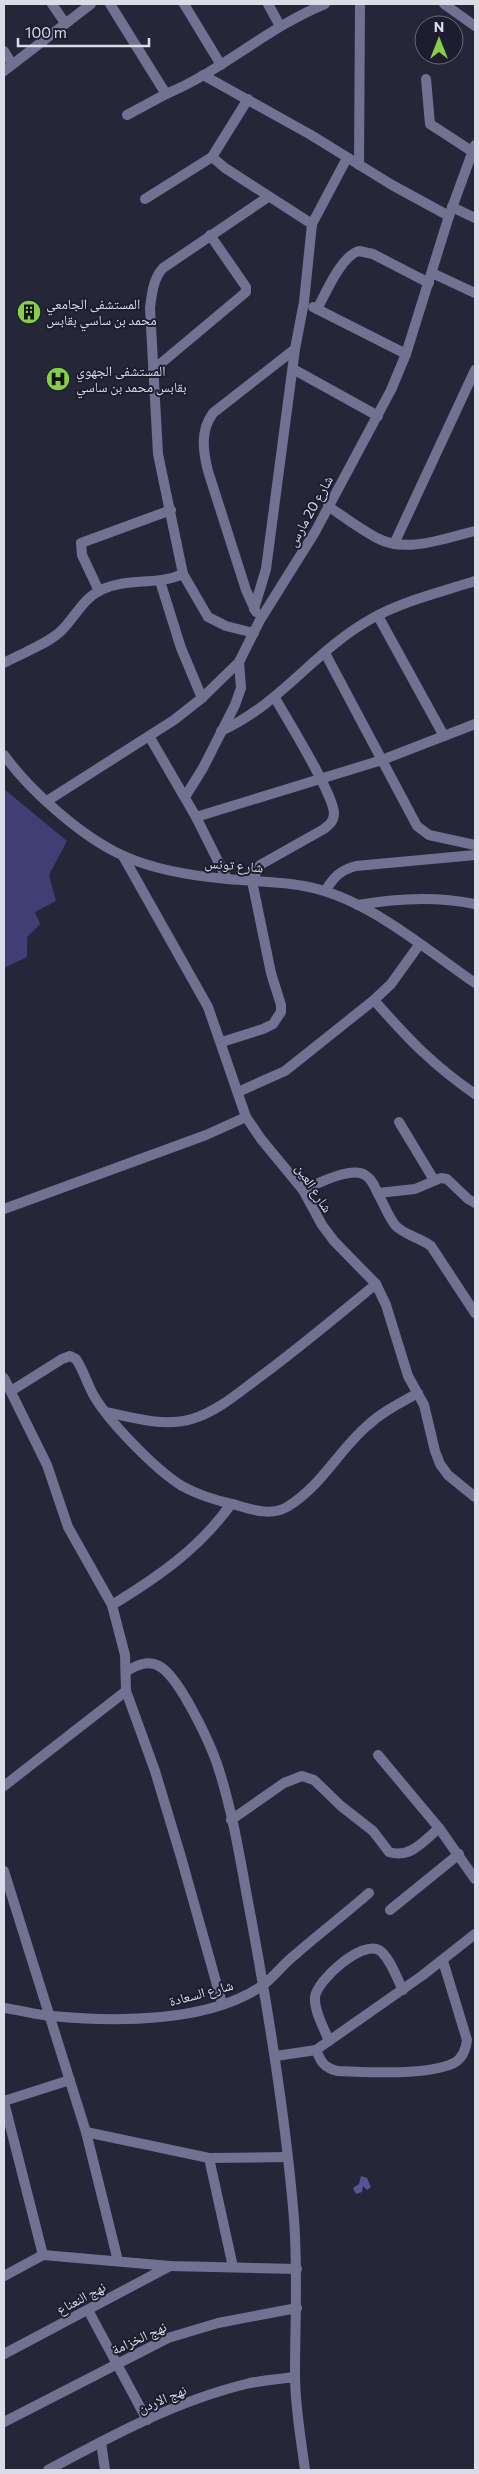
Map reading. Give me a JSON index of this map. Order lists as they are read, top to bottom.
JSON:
{
  "streets": {
    "street": [
      "شارع 20 مارس",
      "شارع تونس",
      "شارع العين",
      "شارع السعادة",
      "نهج النعناع",
      "نهج الخزامة",
      "نهج الاردن"
    ]
  },
  "crossings": [
    ["شارع 20 مارس", "شارع تونس"],
    ["شارع تونس", "شارع العين"]
  ],
  "places": {
    "building": ["المستشفى الجامعي محمد بن ساسي بقابس"],
    "hospital": ["المستشفى الجهوي بقابس محمد بن ساسي"]
  },
  "scale_bar": "100 m",
  "north": "top"
}
